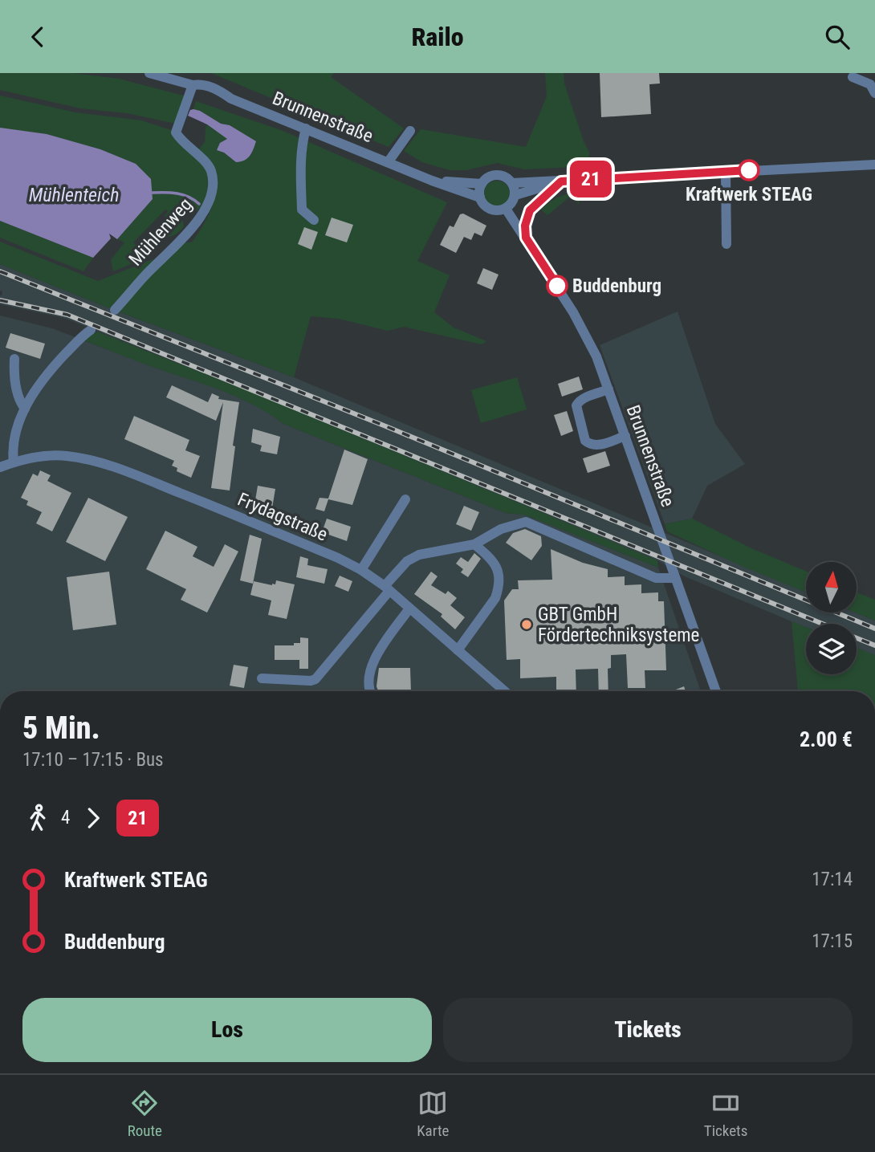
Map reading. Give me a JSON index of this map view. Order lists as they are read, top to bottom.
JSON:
{
  "streets": {
    "street": ["Brunnenstraße", "Mühlenweg", "Frydagstraße"]
  },
  "crossings": [
    ["Brunnenstraße", "Mühlenweg"]
  ],
  "water": ["Mühlenteich"],
  "places": ["Kraftwerk STEAG", "Buddenburg", "GBT GmbH Fördertechniksysteme"],
  "lines": ["bus line 21"],
  "north": "top",
  "page": {
    "header": "Railo",
    "on_map": "21",
    "heading": ["5 Min.", "17:10 – 17:15 · Bus", "2.00 €"],
    "legs": ["4", "21"],
    "list": [
      {
        "name": "Kraftwerk STEAG",
        "value": "17:14"
      },
      {
        "name": "Buddenburg",
        "value": "17:15"
      }
    ],
    "buttons": ["Los", "Tickets"],
    "tabs": ["Route", "Karte", "Tickets"]
  }
}
